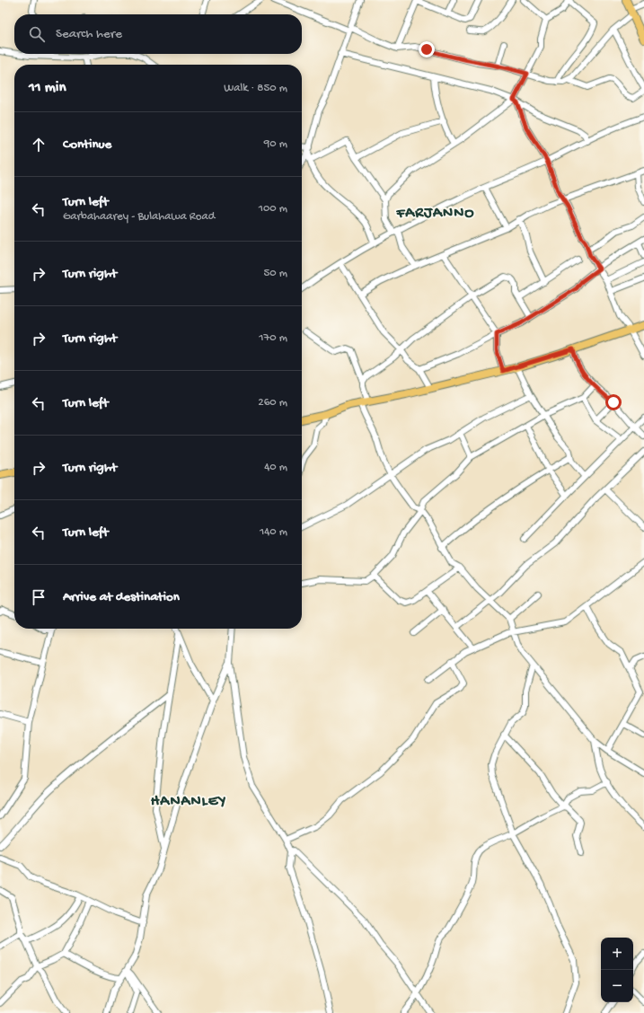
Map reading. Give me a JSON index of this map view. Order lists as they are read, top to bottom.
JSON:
{
  "districts": ["FARJANNO", "HANANLEY"],
  "page": {
    "search": "Search here",
    "heading": ["11 min", "Walk · 850 m"],
    "list": [
      ["Continue", "90 m"],
      ["Turn left", "Garbahaarey - Bulahawa Road", "100 m"],
      ["Turn right", "50 m"],
      ["Turn right", "170 m"],
      ["Turn left", "260 m"],
      ["Turn right", "40 m"],
      ["Turn left", "140 m"],
      "Arrive at destination"
    ],
    "map_buttons": ["+", "−"]
  }
}
